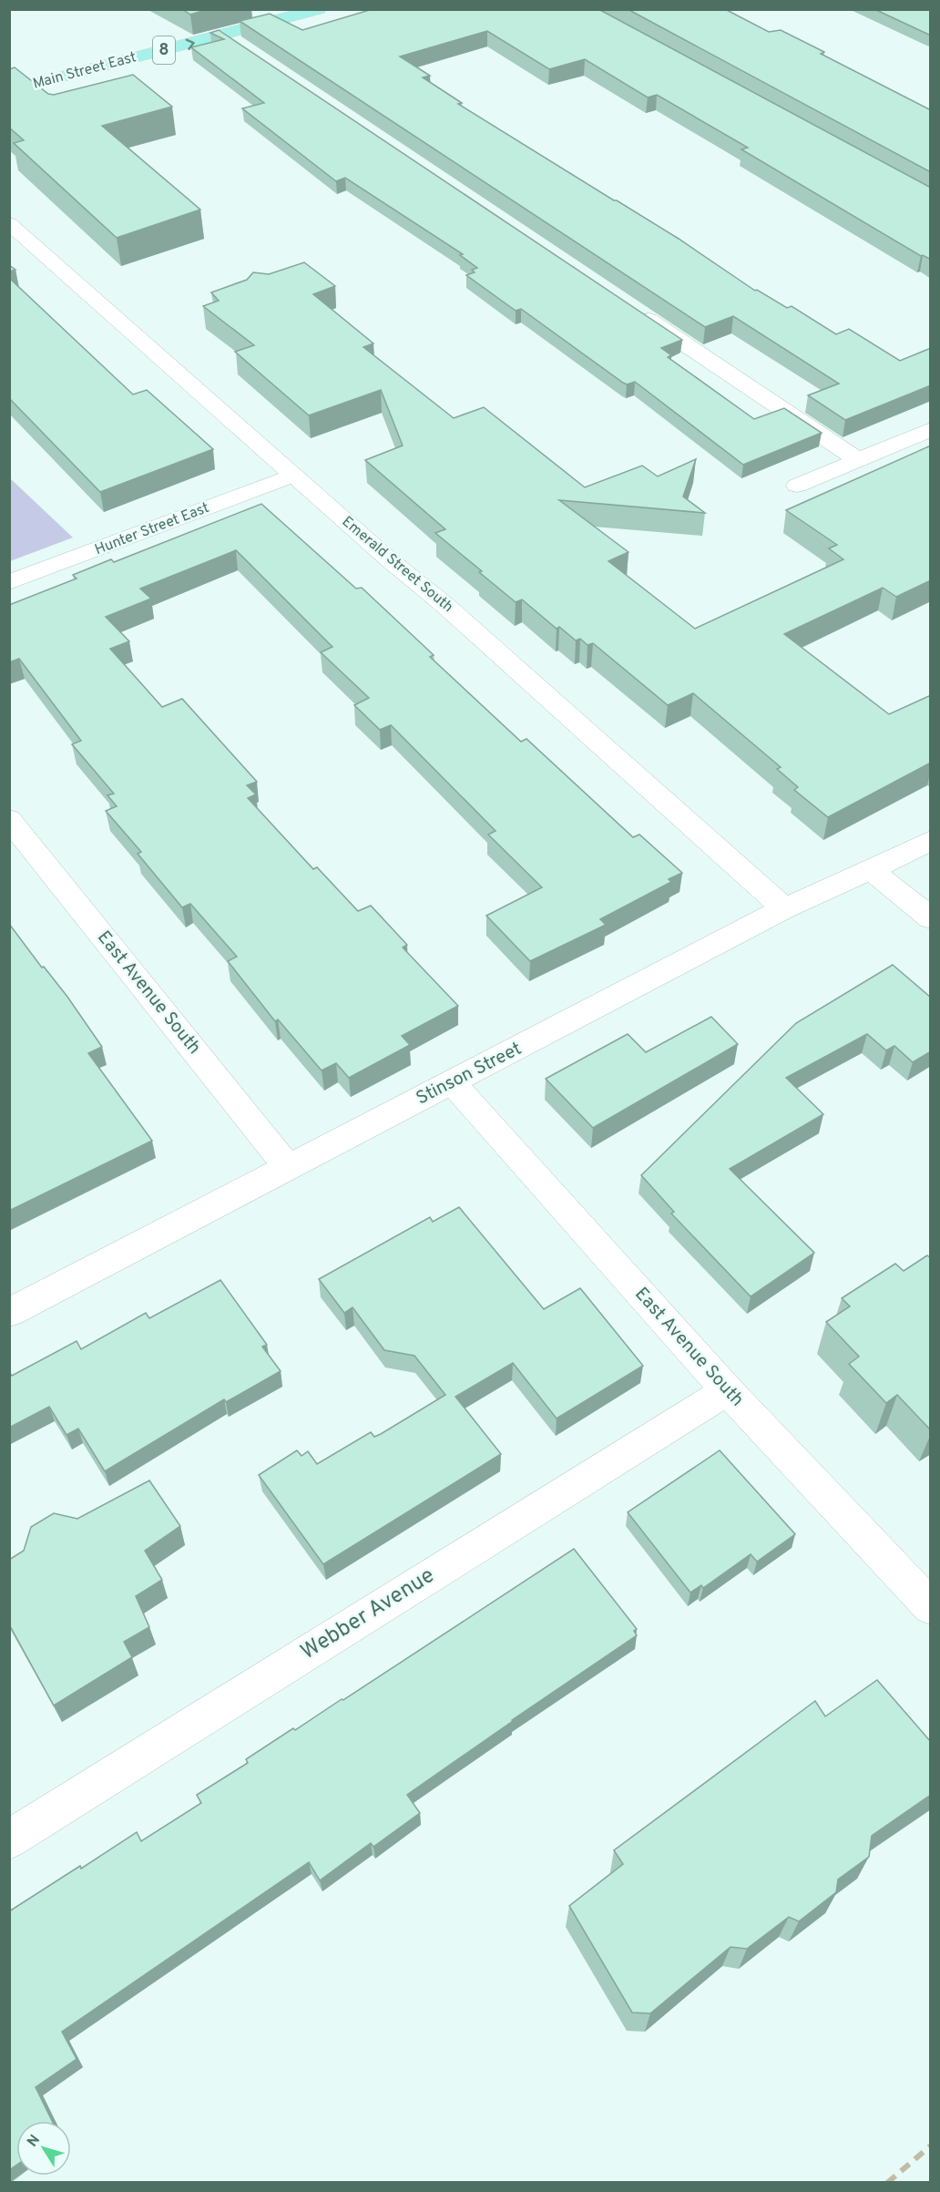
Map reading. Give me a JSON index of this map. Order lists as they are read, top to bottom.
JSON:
{
  "streets": {
    "main road": ["8", "Main Street East"],
    "street": [
      "Hunter Street East",
      "Emerald Street South",
      "East Avenue South",
      "Stinson Street",
      "Webber Avenue"
    ]
  },
  "crossings": [
    ["Hunter Street East", "Emerald Street South"],
    ["Emerald Street South", "Stinson Street"],
    ["East Avenue South", "Stinson Street"],
    ["East Avenue South", "Webber Avenue"]
  ],
  "one_way": ["Main Street East"],
  "north": "top left"
}
